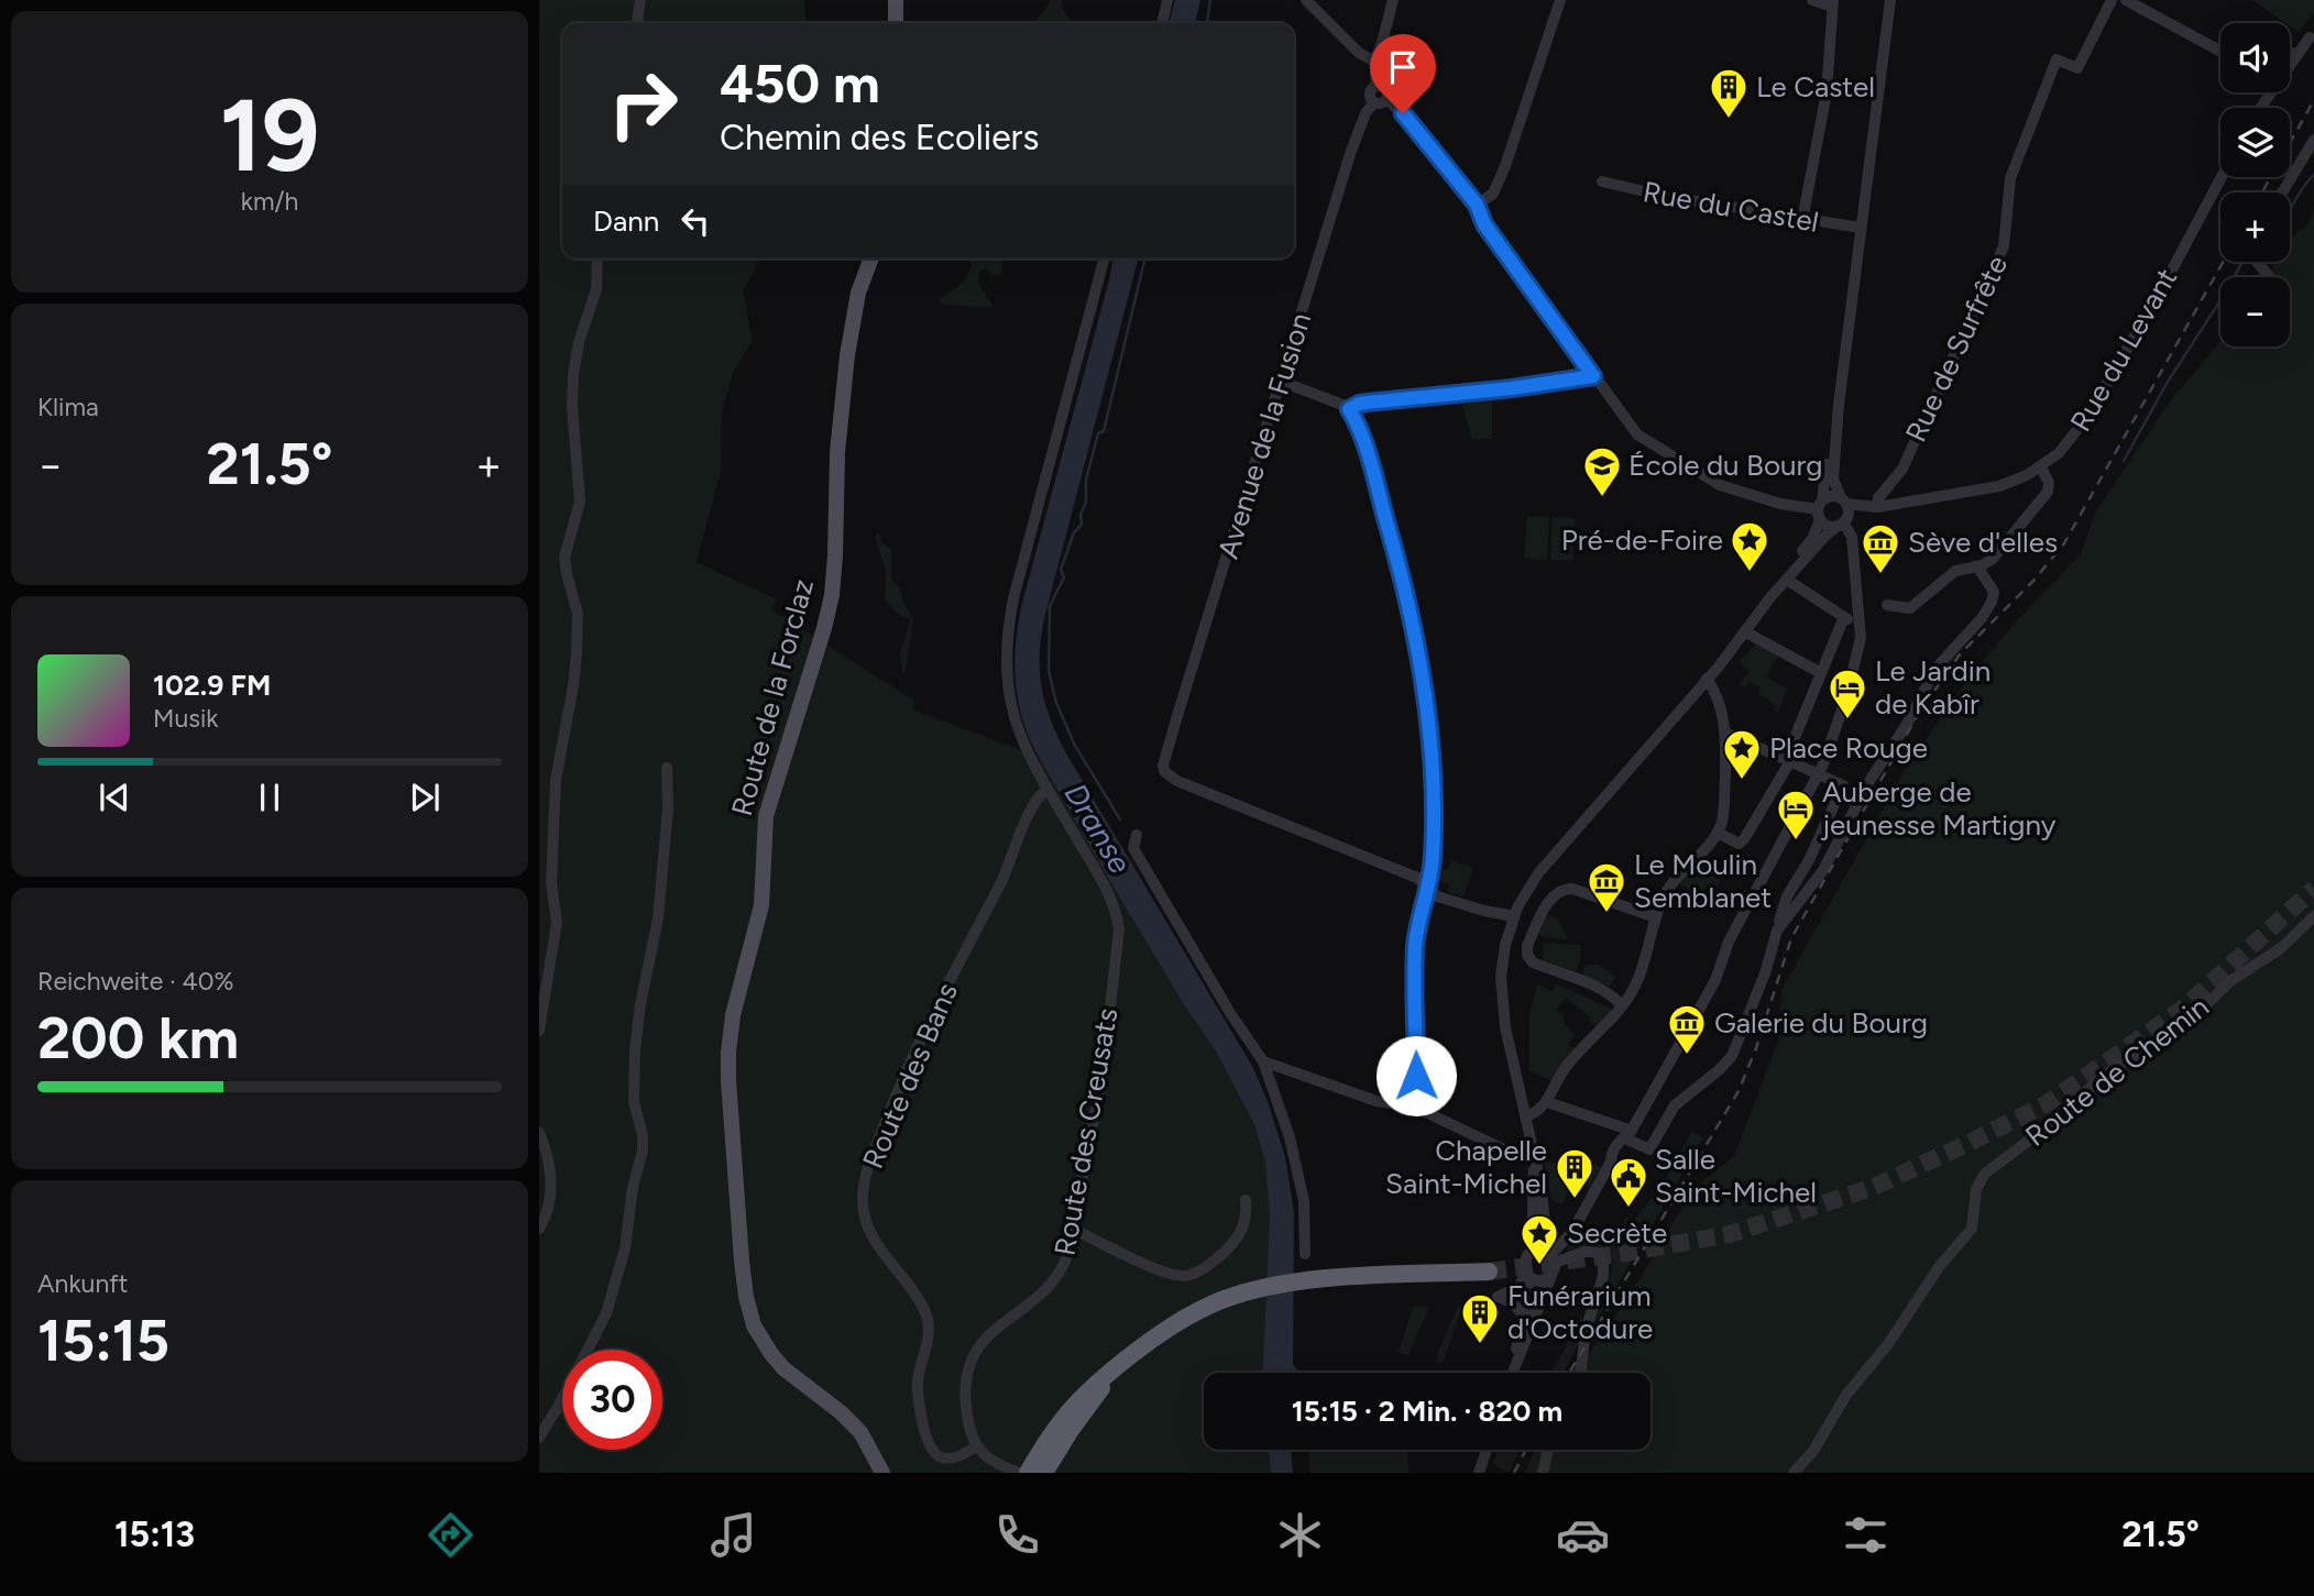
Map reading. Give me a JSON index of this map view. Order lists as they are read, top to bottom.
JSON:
{
  "streets": {
    "main road": ["Route de la Forclaz"],
    "street": [
      "Rue du Castel",
      "Rue de Surfrête",
      "Rue du Levant",
      "Avenue de la Fusion",
      "Route de Chemin",
      "Route des Bans",
      "Route des Creusats"
    ]
  },
  "crossings": [
    ["Rue de Surfrête", "Rue du Levant"],
    ["Route des Bans", "Route des Creusats"]
  ],
  "water": ["Dranse"],
  "places": {
    "building": ["Le Castel", "Chapelle Saint-Michel", "Funérarium d'Octodure"],
    "school or university": ["École du Bourg"],
    "place": ["Pré-de-Foire", "Place Rouge", "Secrète"],
    "museum": ["Sève d'elles", "Le Moulin Semblanet", "Galerie du Bourg"],
    "hotel": ["Le Jardin de Kabîr", "Auberge de jeunesse Martigny"],
    "public building": ["Salle Saint-Michel"]
  },
  "page": {
    "tile": [
      ["19", "km/h"],
      "Klima",
      ["Reichweite · 40%", "200 km"],
      ["Ankunft", "15:15"]
    ],
    "map_buttons": ["+", "−"],
    "turn": ["450 m", "Chemin des Ecoliers"],
    "then": "Dann",
    "heat": ["−", "21.5°", "+"],
    "song": ["102.9 FM", "Musik"],
    "limit": "30",
    "trip": "15:15 · 2 Min. · 820 m",
    "tabs": ["15:13", "21.5°"]
  }
}
